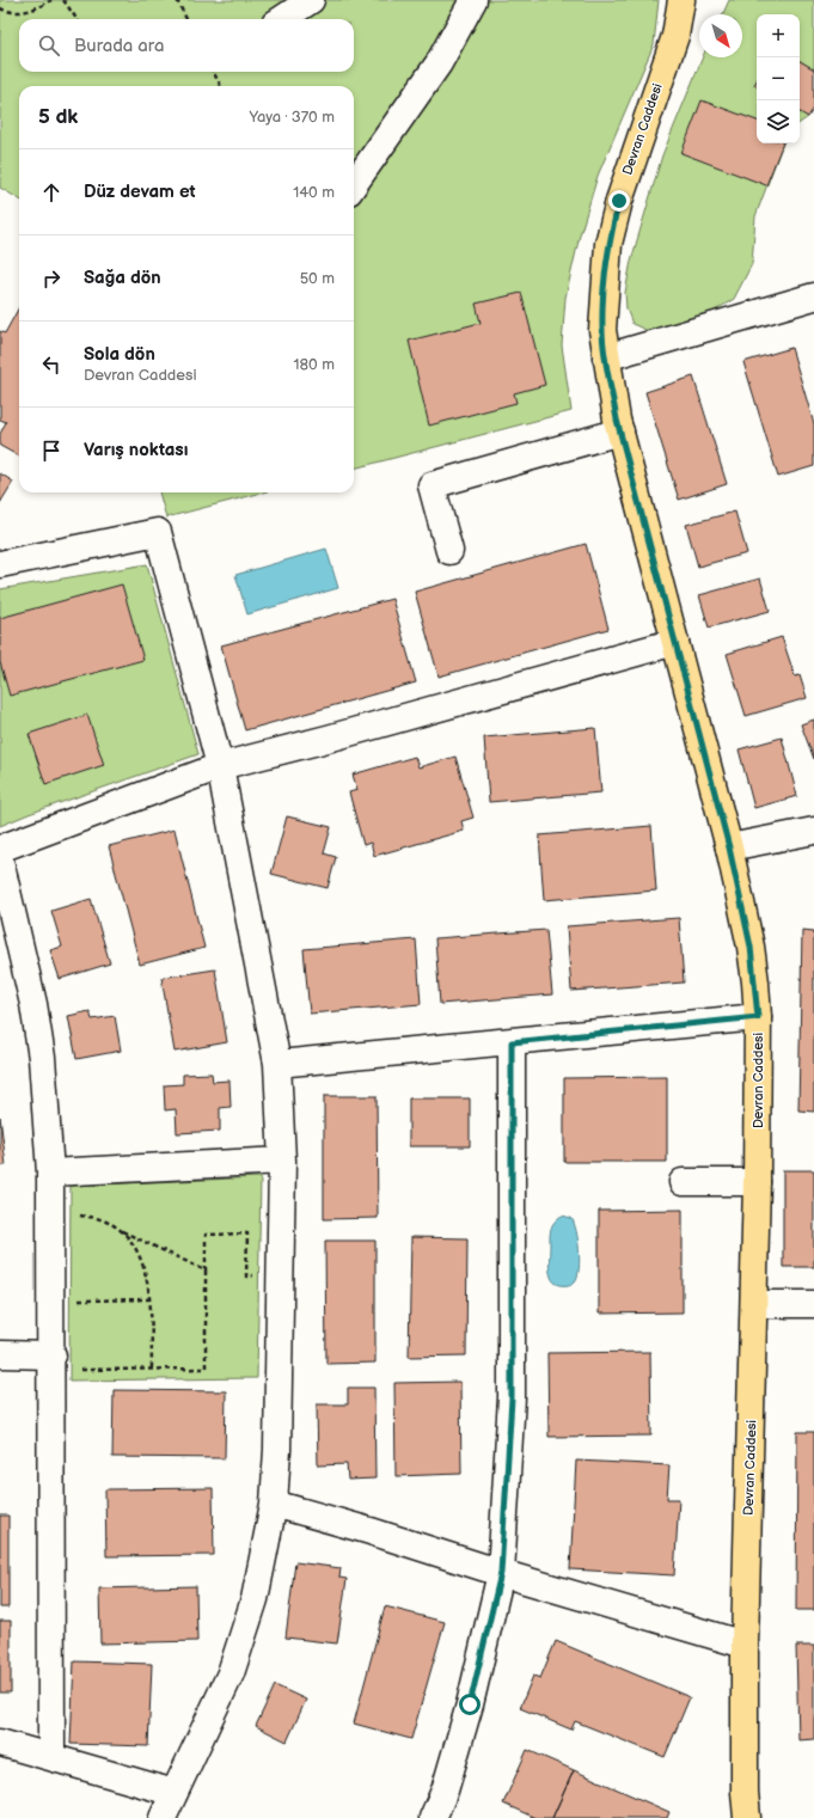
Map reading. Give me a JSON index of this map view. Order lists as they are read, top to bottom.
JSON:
{
  "streets": {
    "main road": ["Devran Caddesi"]
  },
  "north": "bottom right",
  "page": {
    "map_buttons": ["+", "−"],
    "search": "Burada ara",
    "heading": ["5 dk", "Yaya · 370 m"],
    "list": [
      ["Düz devam et", "140 m"],
      ["Sağa dön", "50 m"],
      ["Sola dön", "Devran Caddesi", "180 m"],
      "Varış noktası"
    ]
  }
}
